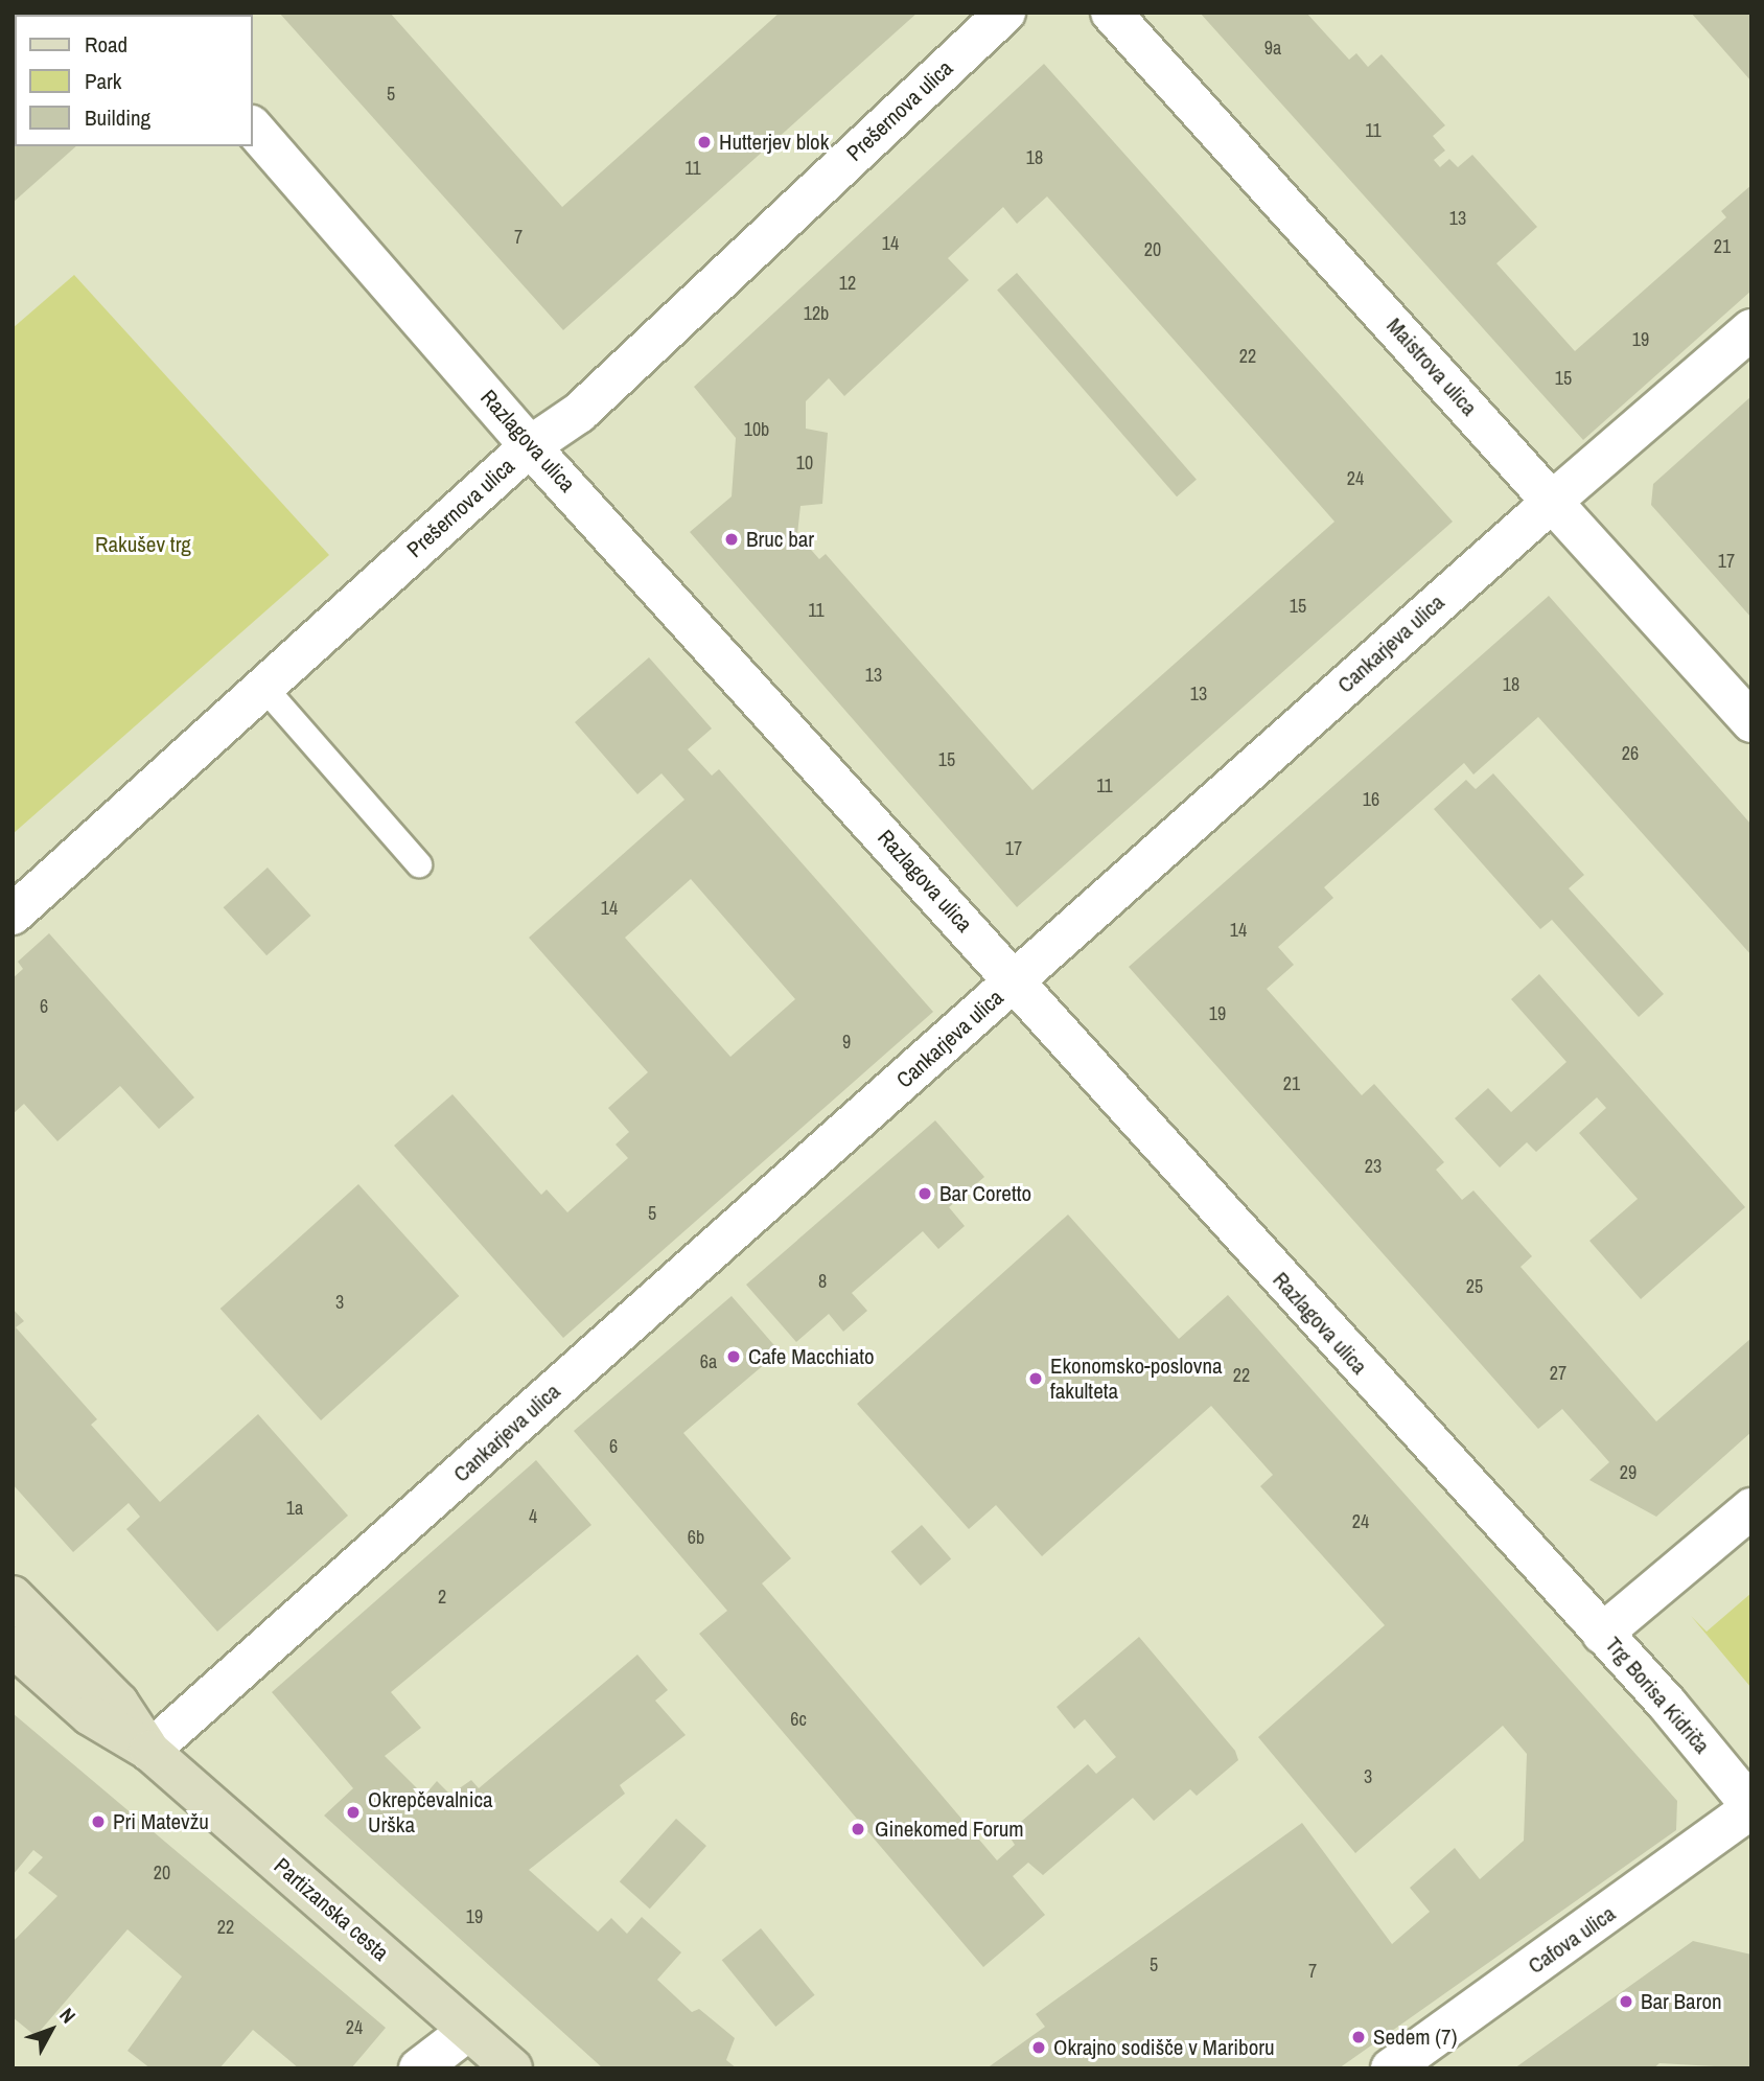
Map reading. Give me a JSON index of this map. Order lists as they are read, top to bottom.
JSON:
{
  "streets": {
    "main road": ["Partizanska cesta"],
    "street": [
      "Prešernova ulica",
      "Maistrova ulica",
      "Razlagova ulica",
      "Cankarjeva ulica",
      "Trg Borisa Kidriča",
      "Cafova ulica"
    ]
  },
  "crossings": [
    ["Prešernova ulica", "Razlagova ulica"],
    ["Maistrova ulica", "Cankarjeva ulica"],
    ["Razlagova ulica", "Cankarjeva ulica"],
    ["Razlagova ulica", "Trg Borisa Kidriča"],
    ["Cankarjeva ulica", "Partizanska cesta"],
    ["Trg Borisa Kidriča", "Cafova ulica"]
  ],
  "parks": ["Rakušev trg"],
  "places": [
    "Hutterjev blok",
    "Bruc bar",
    "Bar Coretto",
    "Cafe Macchiato",
    "Ekonomsko-poslovna fakulteta",
    "Okrepčevalnica Urška",
    "Pri Matevžu",
    "Ginekomed Forum",
    "Bar Baron",
    "Sedem (7)",
    "Okrajno sodišče v Mariboru"
  ],
  "house_numbers": [
    "9a",
    "5",
    "11",
    "18",
    "11",
    "13",
    "7",
    "14",
    "21",
    "20",
    "12",
    "12b",
    "19",
    "22",
    "15",
    "10b",
    "10",
    "24",
    "17",
    "15",
    "11",
    "13",
    "18",
    "13",
    "26",
    "15",
    "11",
    "16",
    "17",
    "14",
    "14",
    "6",
    "19",
    "9",
    "21",
    "23",
    "5",
    "8",
    "25",
    "3",
    "6a",
    "27",
    "22",
    "6",
    "29",
    "1a",
    "4",
    "24",
    "6b",
    "2",
    "6c",
    "3",
    "20",
    "19",
    "22",
    "5",
    "7",
    "24"
  ],
  "legend": ["Road", "Park", "Building"],
  "north": "top right"
}
